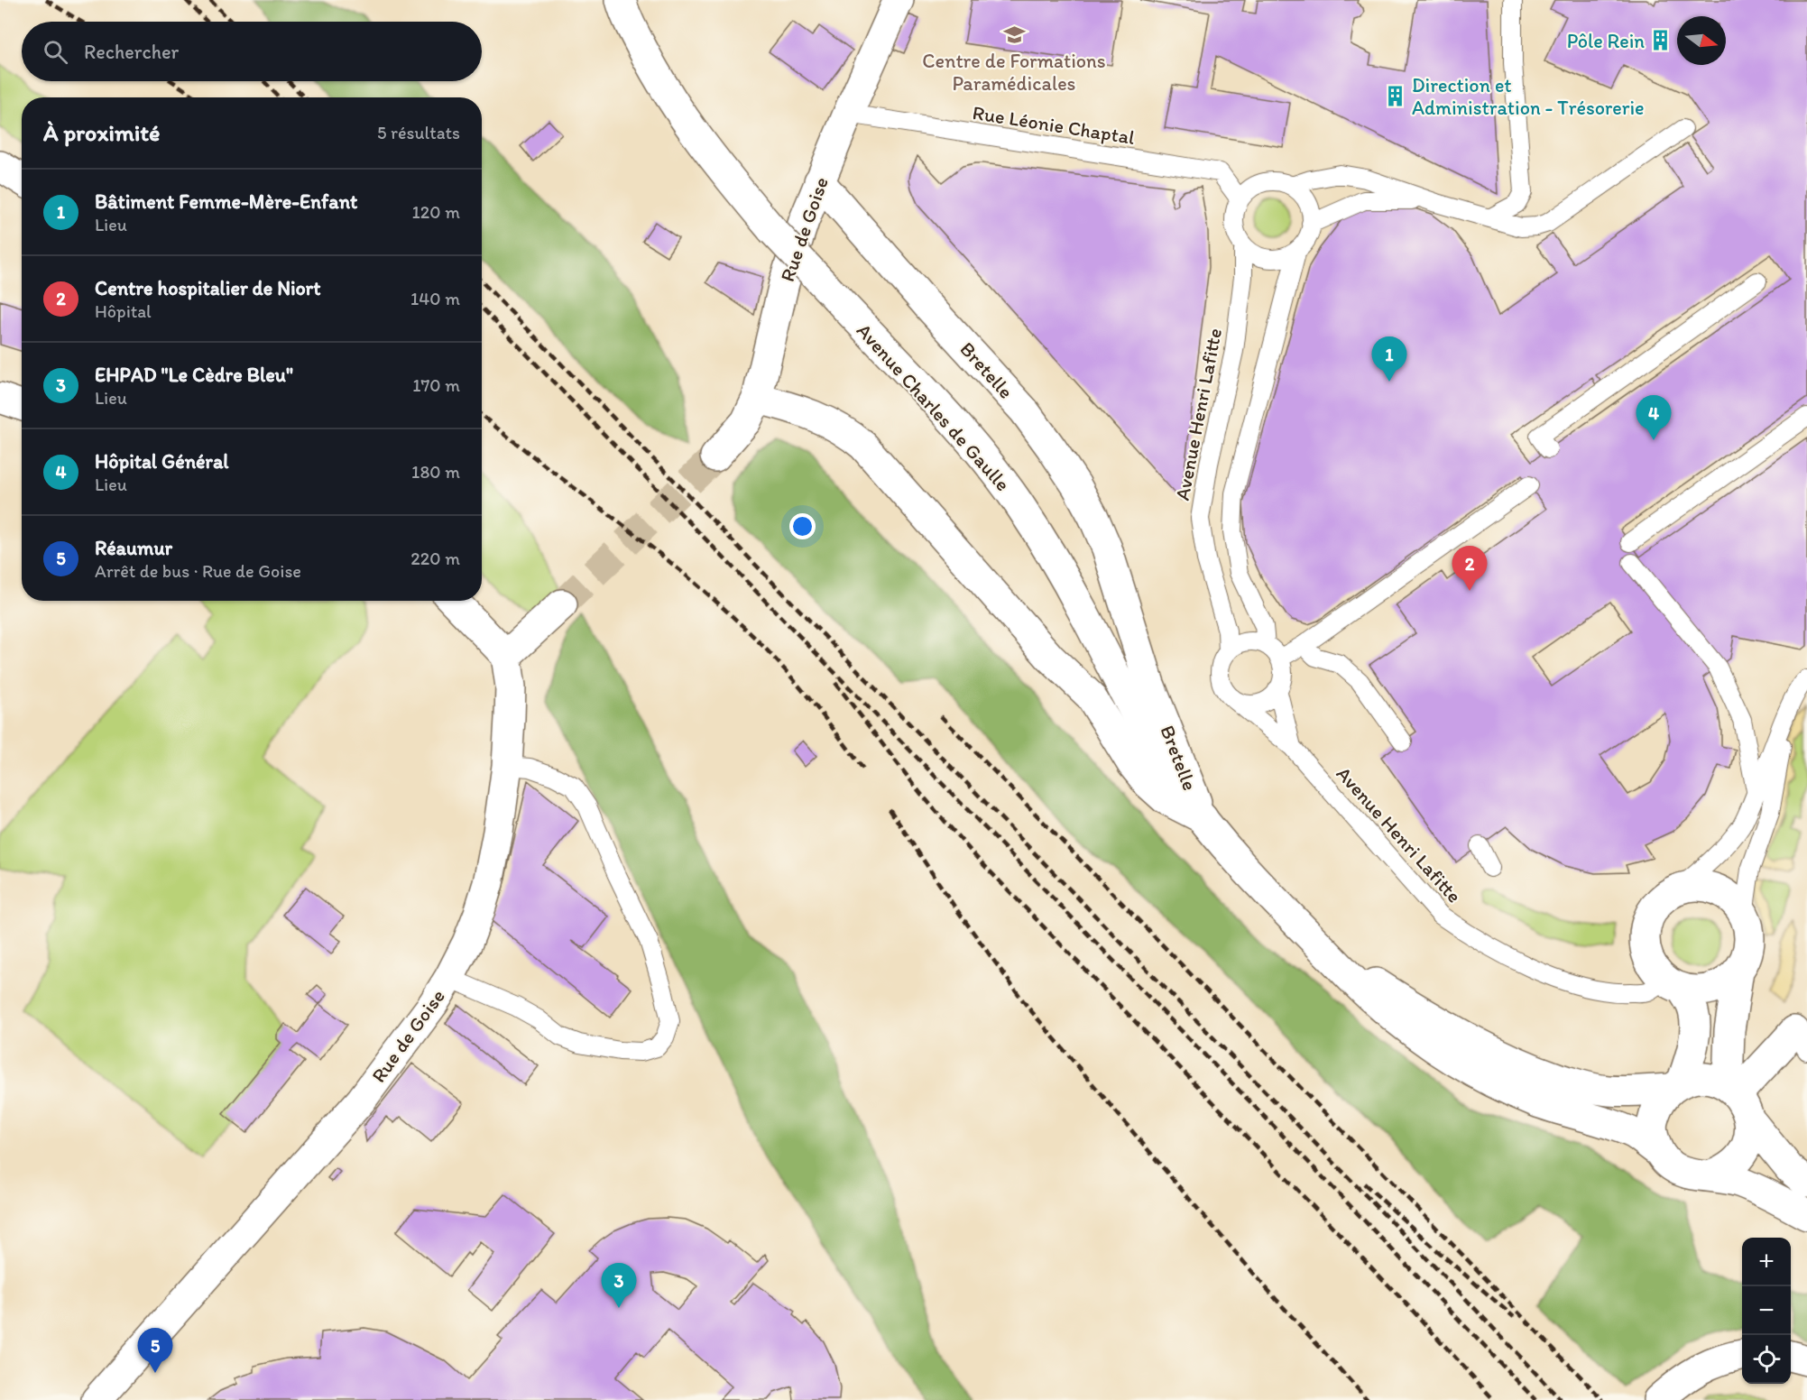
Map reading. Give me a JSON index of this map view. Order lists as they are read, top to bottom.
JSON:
{
  "streets": {
    "street": ["Rue de Goise", "Bretelle", "Avenue Charles de Gaulle"],
    "lane": ["Rue Léonie Chaptal", "Avenue Henri Lafitte"]
  },
  "crossings": [
    ["Rue Léonie Chaptal", "Rue de Goise"],
    ["Rue Léonie Chaptal", "Avenue Henri Lafitte"],
    ["Rue de Goise", "Bretelle"],
    ["Bretelle", "Avenue Charles de Gaulle"]
  ],
  "places": {
    "school or university": ["Centre de Formations Paramédicales"],
    "building": ["Pôle Rein", "Direction et Administration - Trésorerie"]
  },
  "north": "right",
  "page": {
    "search": "Rechercher",
    "heading": ["À proximité", "5 résultats"],
    "list": [
      {
        "mark": "1",
        "name": "Bâtiment Femme-Mère-Enfant",
        "note": "Lieu",
        "value": "120 m"
      },
      {
        "mark": "2",
        "name": "Centre hospitalier de Niort",
        "note": "Hôpital",
        "value": "140 m"
      },
      {
        "mark": "3",
        "name": "EHPAD \"Le Cèdre Bleu\"",
        "note": "Lieu",
        "value": "170 m"
      },
      {
        "mark": "4",
        "name": "Hôpital Général",
        "note": "Lieu",
        "value": "180 m"
      },
      {
        "mark": "5",
        "name": "Réaumur",
        "note": "Arrêt de bus · Rue de Goise",
        "value": "220 m"
      }
    ],
    "pins": [
      "1",
      "4",
      "2",
      "3",
      "5"
    ],
    "map_buttons": ["+", "−"]
  }
}
